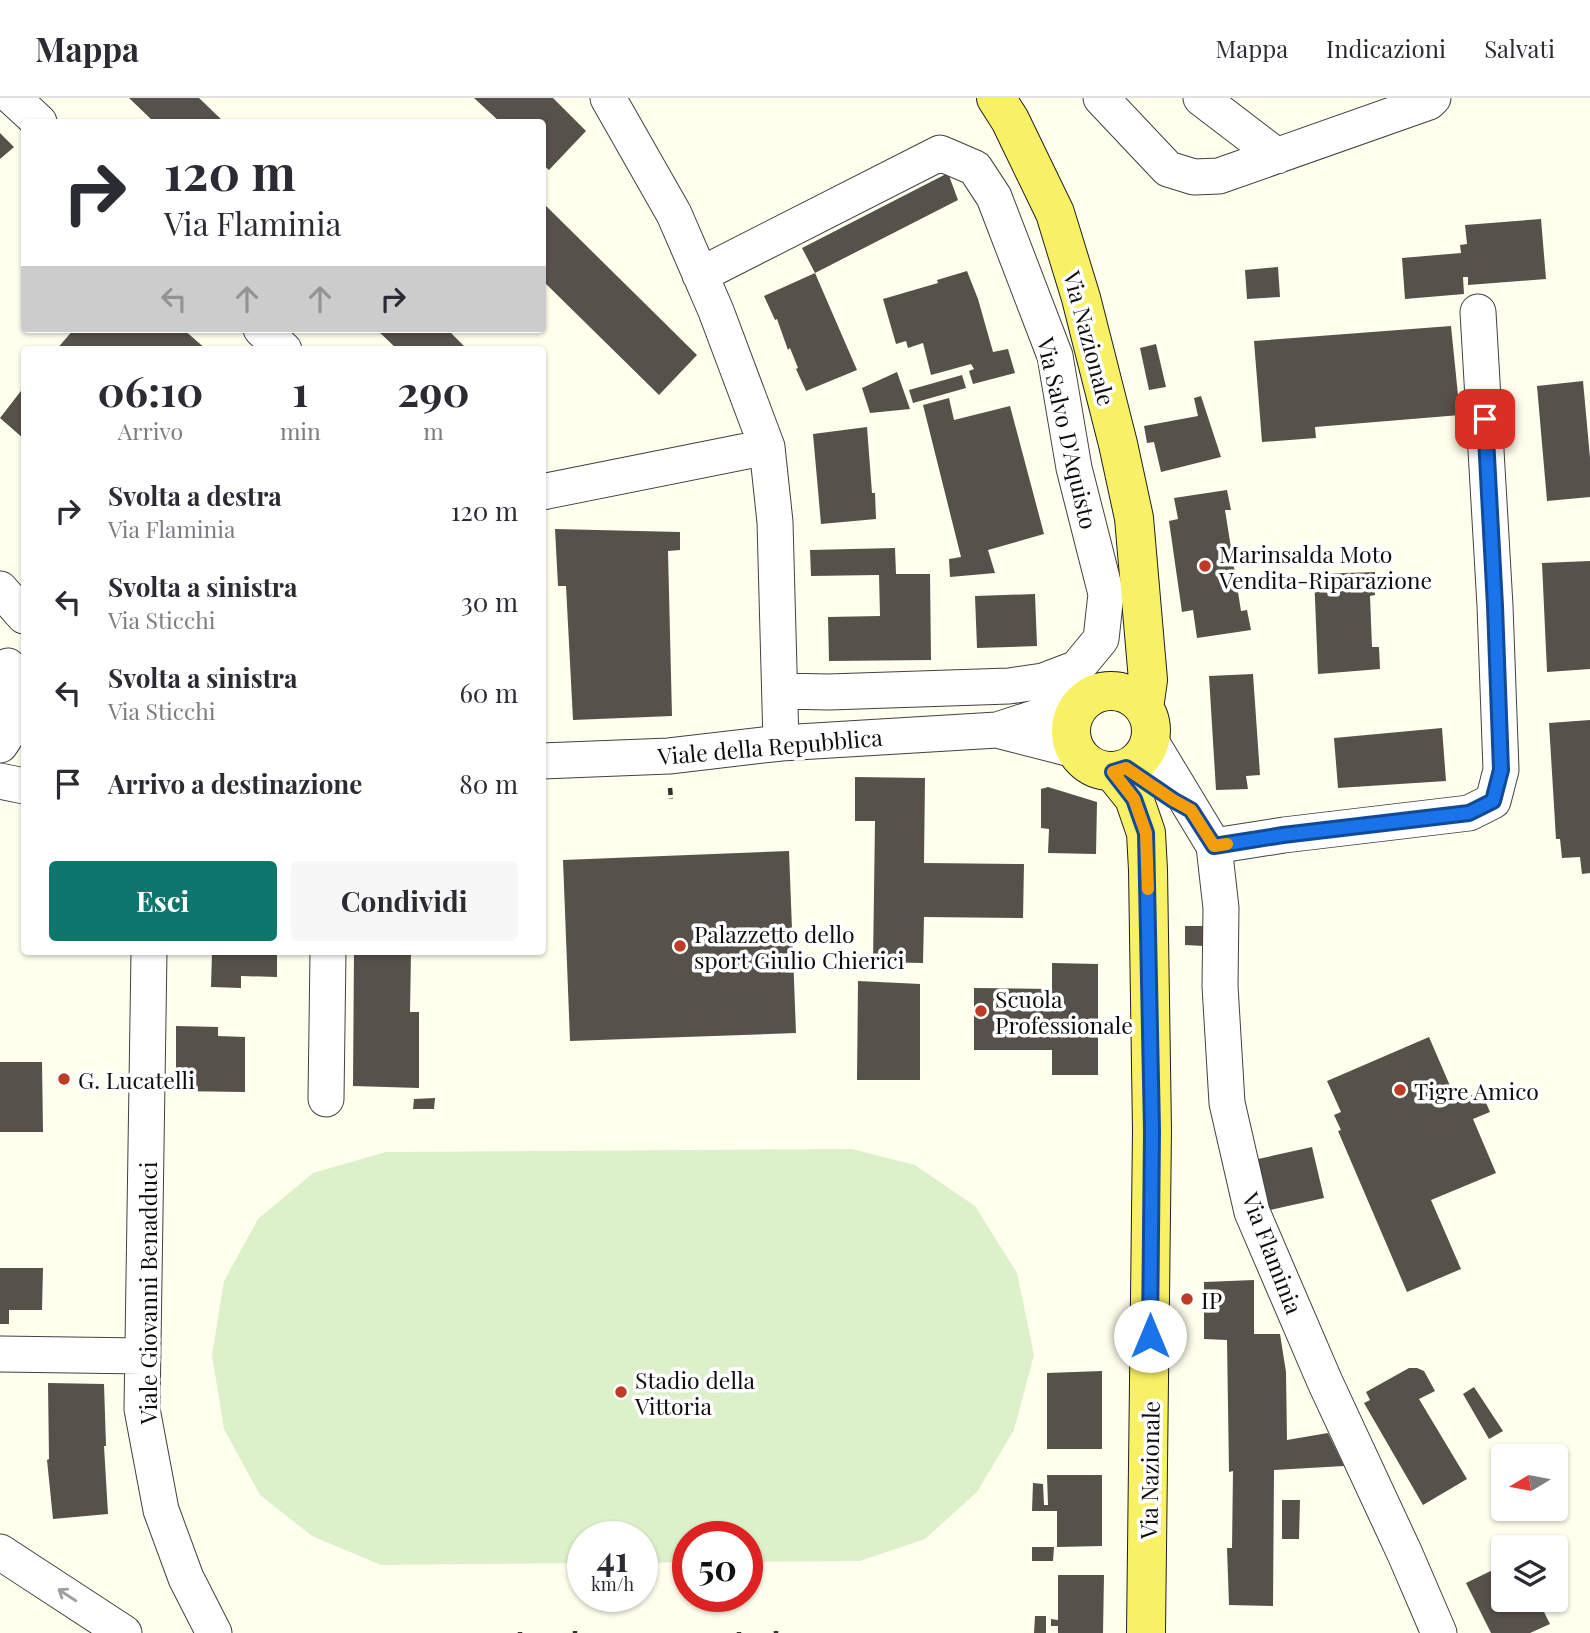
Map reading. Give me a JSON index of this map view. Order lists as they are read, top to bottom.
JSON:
{
  "streets": {
    "main road": ["Via Nazionale"],
    "street": [
      "Via Salvo D'Aquisto",
      "Viale della Repubblica",
      "Via Flaminia",
      "Viale Giovanni Benadduci"
    ]
  },
  "crossings": [
    ["Via Nazionale", "Viale della Repubblica"],
    ["Via Nazionale", "Via Flaminia"],
    ["Viale della Repubblica", "Via Flaminia"]
  ],
  "places": [
    "Marinsalda Moto Vendita-Riparazione",
    "Palazzetto dello sport Giulio Chierici",
    "Scuola Professionale",
    "G. Lucatelli",
    "Tigre Amico",
    "IP",
    "Stadio della Vittoria"
  ],
  "north": "left",
  "page": {
    "header": "Mappa",
    "nav": ["Mappa", "Indicazioni", "Salvati"],
    "turn": ["120 m", "Via Flaminia"],
    "eta": [
      "06:10",
      "Arrivo",
      "1",
      "min",
      "290",
      "m"
    ],
    "list": [
      {
        "name": "Svolta a destra",
        "note": "Via Flaminia",
        "value": "120 m"
      },
      {
        "name": "Svolta a sinistra",
        "note": "Via Sticchi",
        "value": "30 m"
      },
      {
        "name": "Svolta a sinistra",
        "note": "Via Sticchi",
        "value": "60 m"
      },
      {
        "name": "Arrivo a destinazione",
        "value": "80 m"
      }
    ],
    "buttons": ["Esci", "Condividi"],
    "speed": "41 km/h",
    "limit": "50"
  }
}
